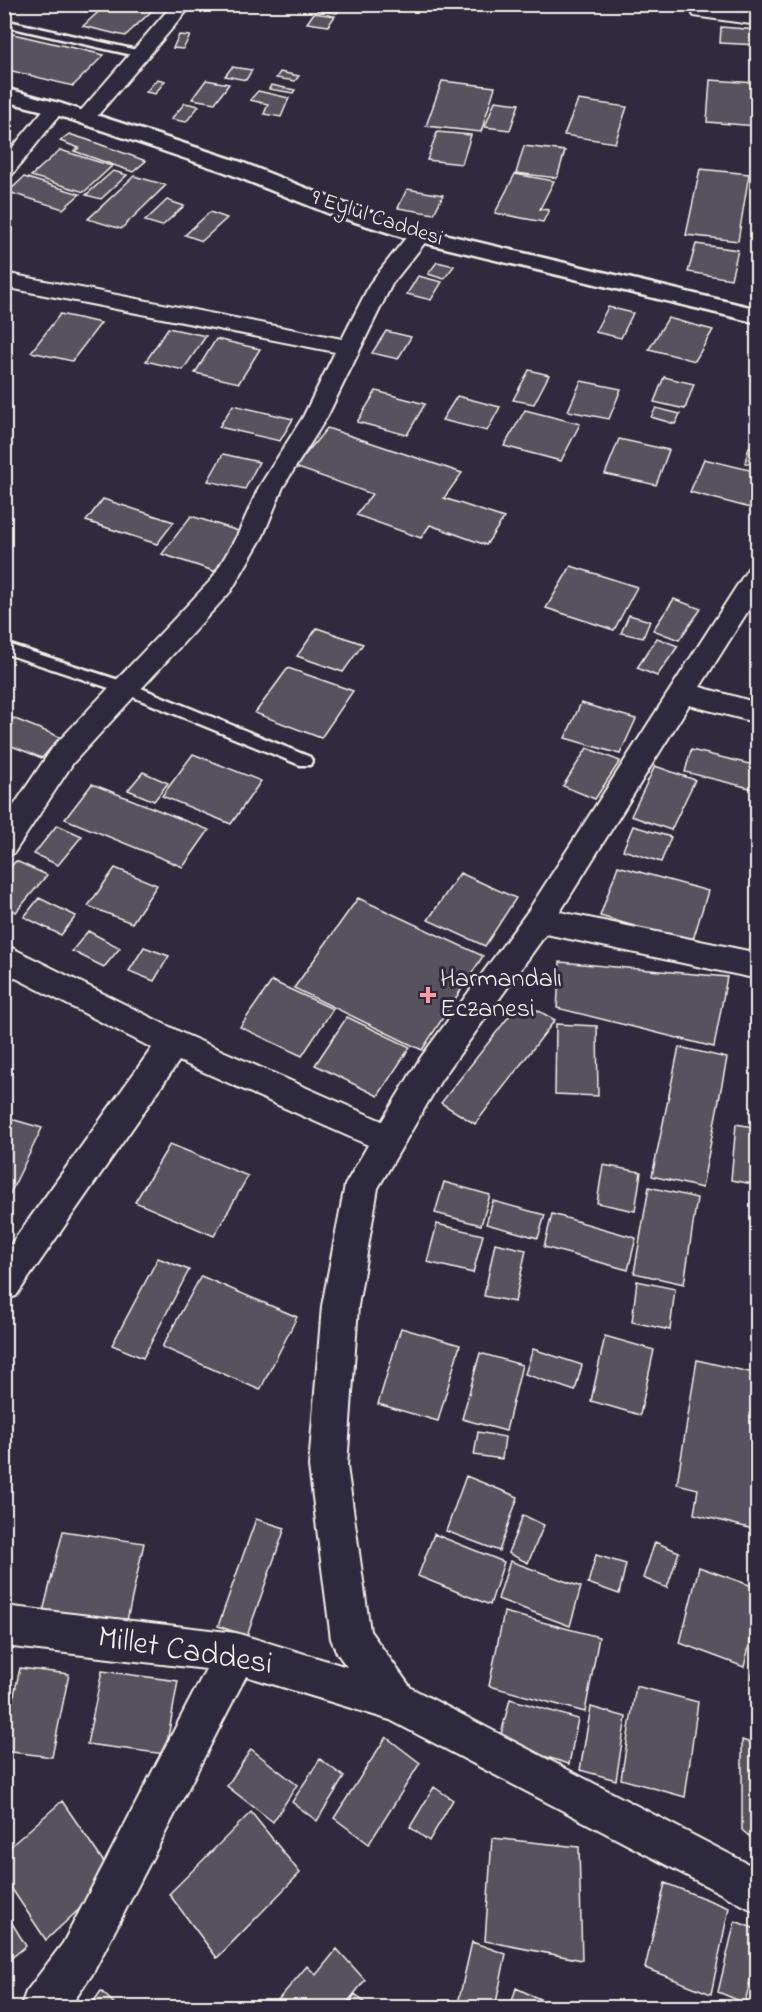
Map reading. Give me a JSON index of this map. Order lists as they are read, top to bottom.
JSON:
{
  "streets": {
    "main road": ["9 Eylül Caddesi"],
    "street": ["Millet Caddesi"]
  },
  "places": {
    "health": ["Harmandalı Eczanesi"]
  }
}
